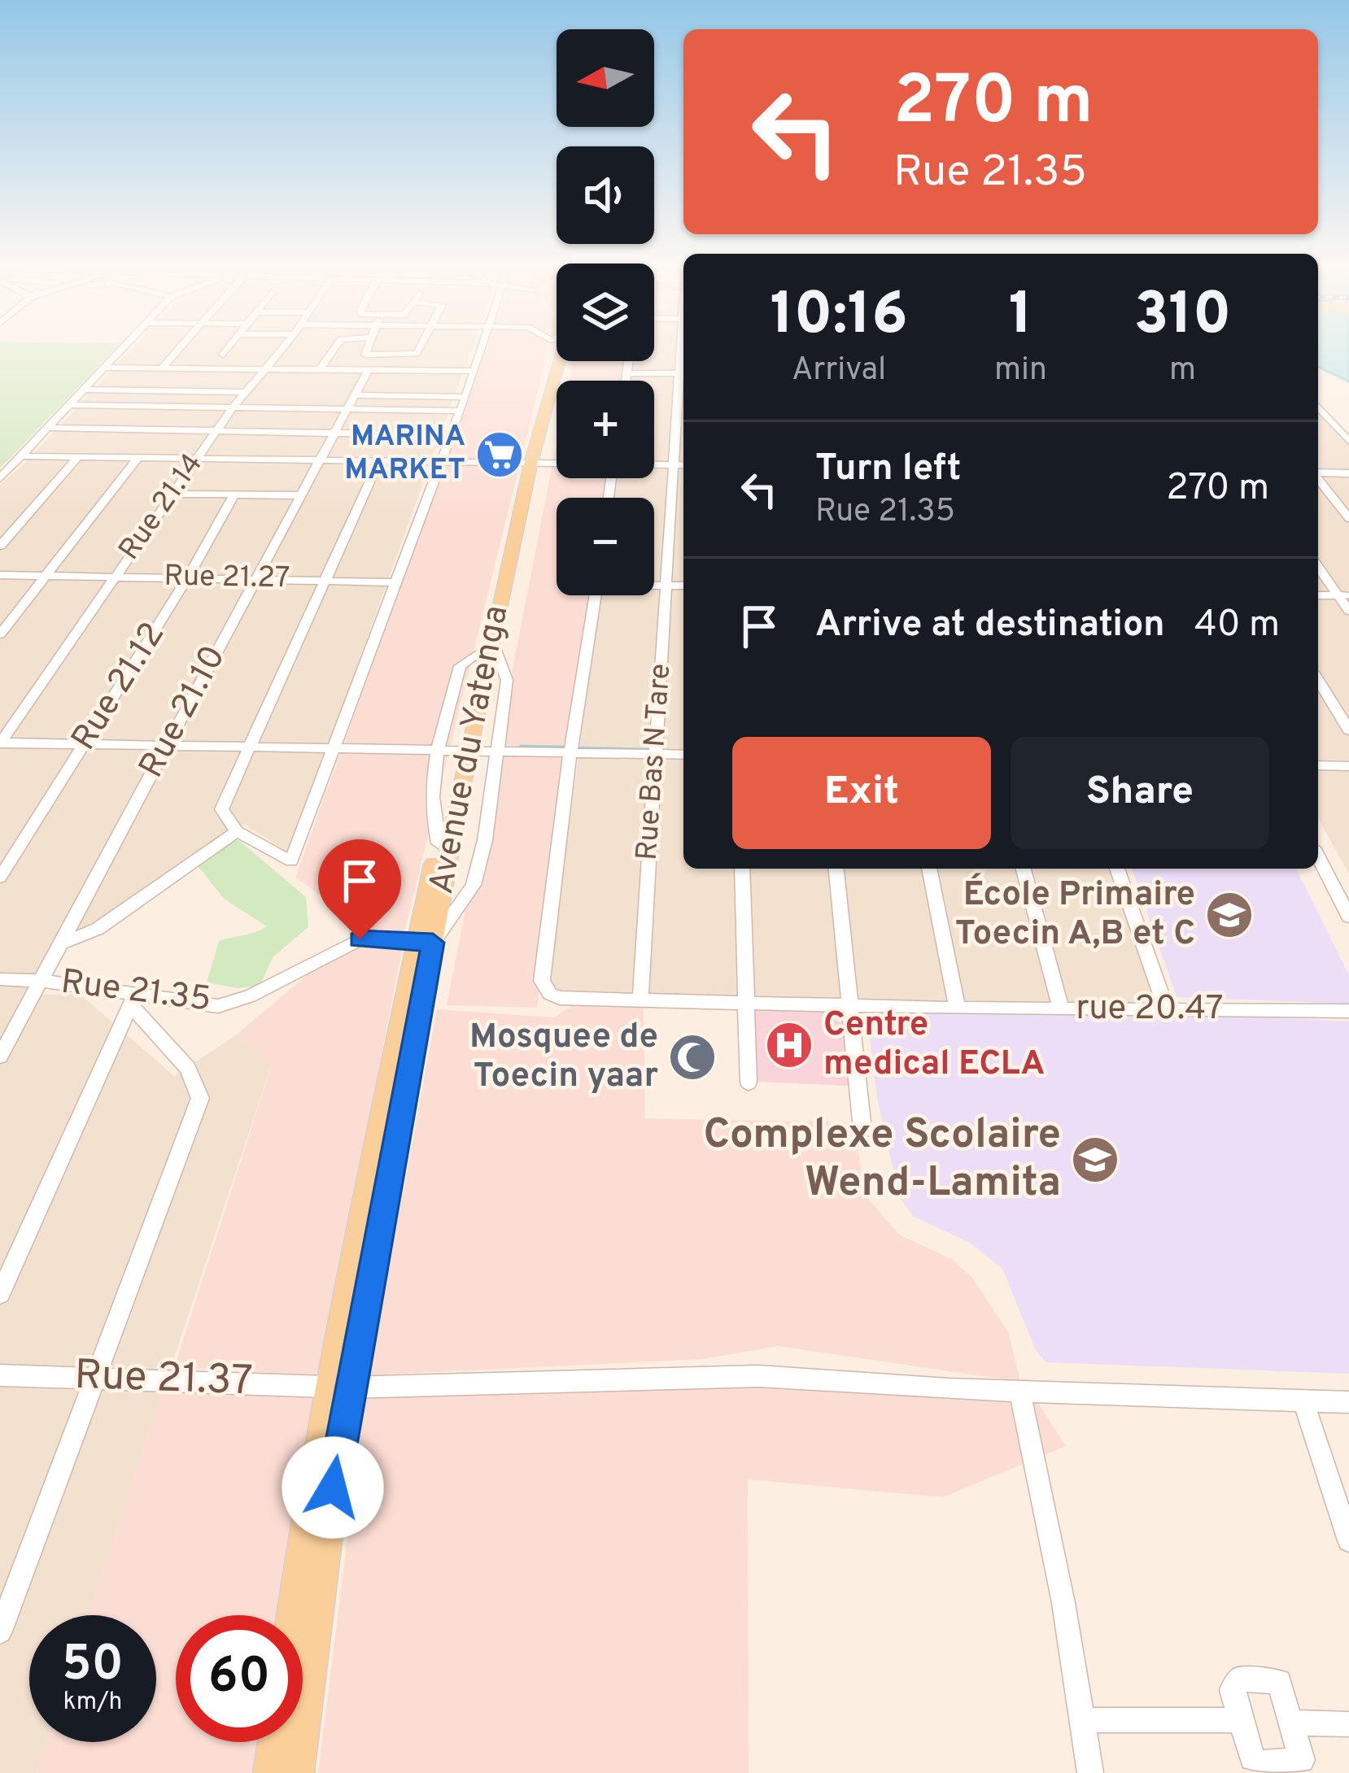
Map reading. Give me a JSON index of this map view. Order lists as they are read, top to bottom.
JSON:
{
  "streets": {
    "main road": ["Avenue du Yatenga"],
    "street": [
      "Rue 21.14",
      "Rue 21.27",
      "Rue 21.12",
      "Rue 21.10",
      "Rue Bas N Tare",
      "Rue 21.35",
      "rue 20.47",
      "Rue 21.37"
    ]
  },
  "crossings": [
    ["Rue 21.14", "Rue 21.27"],
    ["Rue 21.27", "Rue 21.12"],
    ["Rue 21.27", "Rue 21.10"],
    ["Rue 21.10", "Rue 21.35"],
    ["Avenue du Yatenga", "Rue 21.35"],
    ["Avenue du Yatenga", "Rue 21.37"],
    ["Rue Bas N Tare", "rue 20.47"]
  ],
  "places": {
    "supermarket": ["MARINA MARKET"],
    "school or university": ["École Primaire Toecin A,B et C", "Complexe Scolaire Wend-Lamita"],
    "hospital": ["Centre medical ECLA"],
    "mosque": ["Mosquee de Toecin yaar"]
  },
  "north": "left",
  "page": {
    "map_buttons": ["+", "−"],
    "turn": ["270 m", "Rue 21.35"],
    "eta": [
      "10:16",
      "Arrival",
      "1",
      "min",
      "310",
      "m"
    ],
    "list": [
      {
        "name": "Turn left",
        "note": "Rue 21.35",
        "value": "270 m"
      },
      {
        "name": "Arrive at destination",
        "value": "40 m"
      }
    ],
    "buttons": ["Exit", "Share"],
    "speed": "50 km/h",
    "limit": "60"
  }
}
